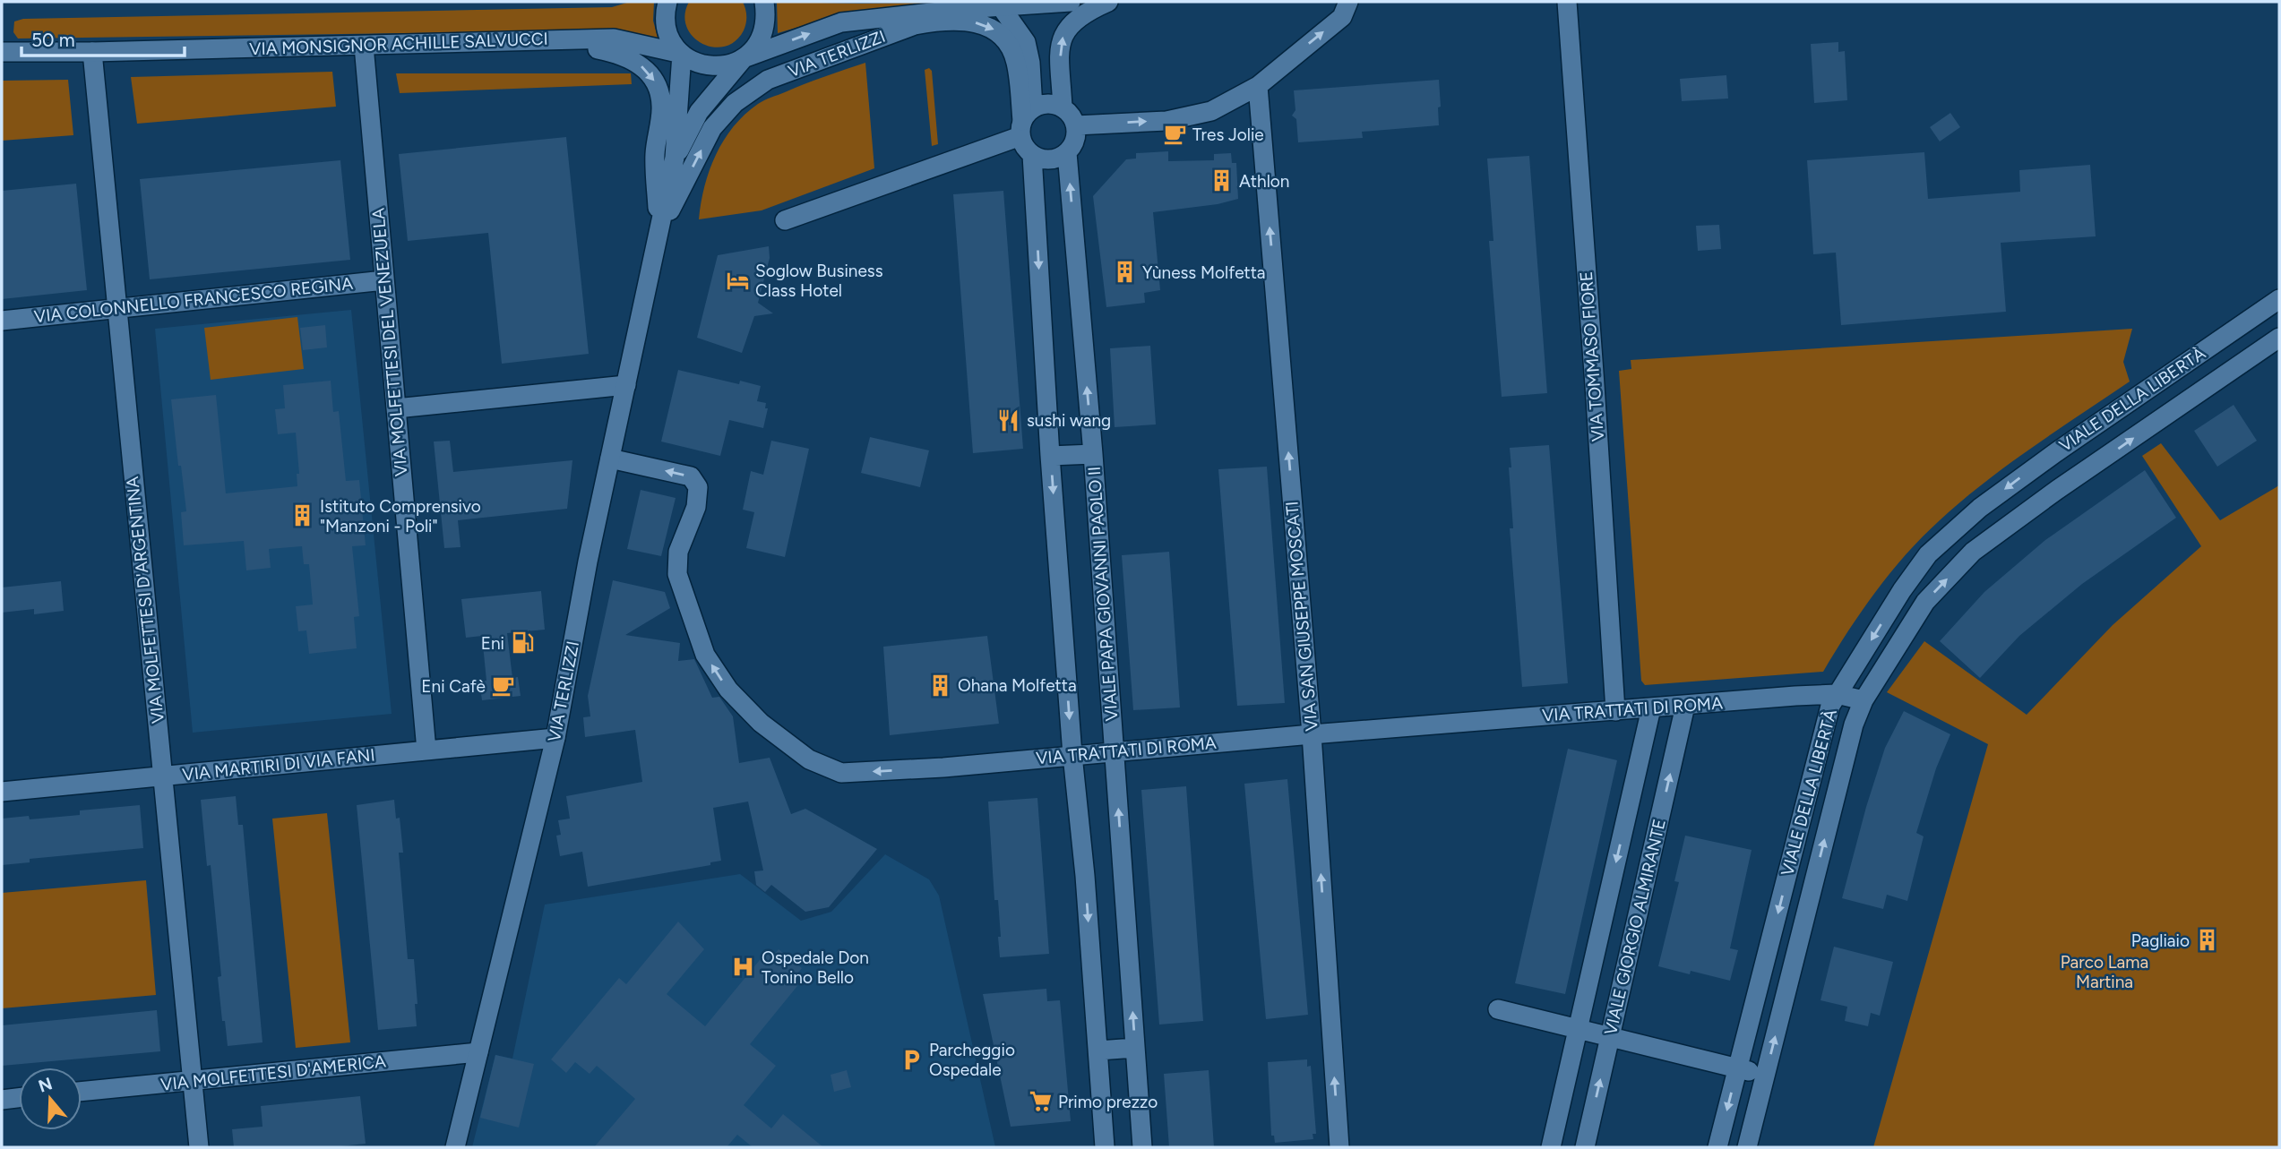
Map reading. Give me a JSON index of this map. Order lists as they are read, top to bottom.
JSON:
{
  "streets": {
    "street": [
      "VIA MONSIGNOR ACHILLE SALVUCCI",
      "VIA TERLIZZI",
      "VIA COLONNELLO FRANCESCO REGINA",
      "VIA MOLFETTESI DEL VENEZUELA",
      "VIA TOMMASO FIORE",
      "VIALE DELLA LIBERTÀ",
      "VIALE PAPA GIOVANNI PAOLO II",
      "VIA MOLFETTESI D'ARGENTINA",
      "VIA SAN GIUSEPPE MOSCATI",
      "VIA TRATTATI DI ROMA",
      "VIA MARTIRI DI VIA FANI",
      "VIALE GIORGIO ALMIRANTE",
      "VIA MOLFETTESI D'AMERICA"
    ]
  },
  "crossings": [
    ["VIA MONSIGNOR ACHILLE SALVUCCI", "VIA TERLIZZI"],
    ["VIA MONSIGNOR ACHILLE SALVUCCI", "VIA MOLFETTESI DEL VENEZUELA"],
    ["VIA MONSIGNOR ACHILLE SALVUCCI", "VIA MOLFETTESI D'ARGENTINA"],
    ["VIA TERLIZZI", "VIALE PAPA GIOVANNI PAOLO II"],
    ["VIA TERLIZZI", "VIA TRATTATI DI ROMA"],
    ["VIA TERLIZZI", "VIA MARTIRI DI VIA FANI"],
    ["VIA TERLIZZI", "VIA MOLFETTESI D'AMERICA"],
    ["VIA COLONNELLO FRANCESCO REGINA", "VIA MOLFETTESI DEL VENEZUELA"],
    ["VIA COLONNELLO FRANCESCO REGINA", "VIA MOLFETTESI D'ARGENTINA"],
    ["VIA MOLFETTESI DEL VENEZUELA", "VIA MARTIRI DI VIA FANI"],
    ["VIA TOMMASO FIORE", "VIA TRATTATI DI ROMA"],
    ["VIALE DELLA LIBERTÀ", "VIA TRATTATI DI ROMA"],
    ["VIALE PAPA GIOVANNI PAOLO II", "VIA TRATTATI DI ROMA"],
    ["VIA MOLFETTESI D'ARGENTINA", "VIA MARTIRI DI VIA FANI"],
    ["VIA MOLFETTESI D'ARGENTINA", "VIA MOLFETTESI D'AMERICA"],
    ["VIA SAN GIUSEPPE MOSCATI", "VIA TRATTATI DI ROMA"],
    ["VIA TRATTATI DI ROMA", "VIALE GIORGIO ALMIRANTE"]
  ],
  "one_way": ["VIA SAN GIUSEPPE MOSCATI"],
  "parks": ["Parco Lama Martina"],
  "places": {
    "cafe": ["Tres Jolie", "Eni Cafè"],
    "building": [
      "Athlon",
      "Yùness Molfetta",
      "Istituto Comprensivo \"Manzoni - Poli\"",
      "Ohana Molfetta",
      "Pagliaio"
    ],
    "hotel": ["Soglow Business Class Hotel"],
    "restaurant": ["sushi wang"],
    "fuel station": ["Eni"],
    "hospital": ["Ospedale Don Tonino Bello"],
    "parking": ["Parcheggio Ospedale"],
    "supermarket": ["Primo prezzo"]
  },
  "scale_bar": "50 m",
  "north": "top"
}
